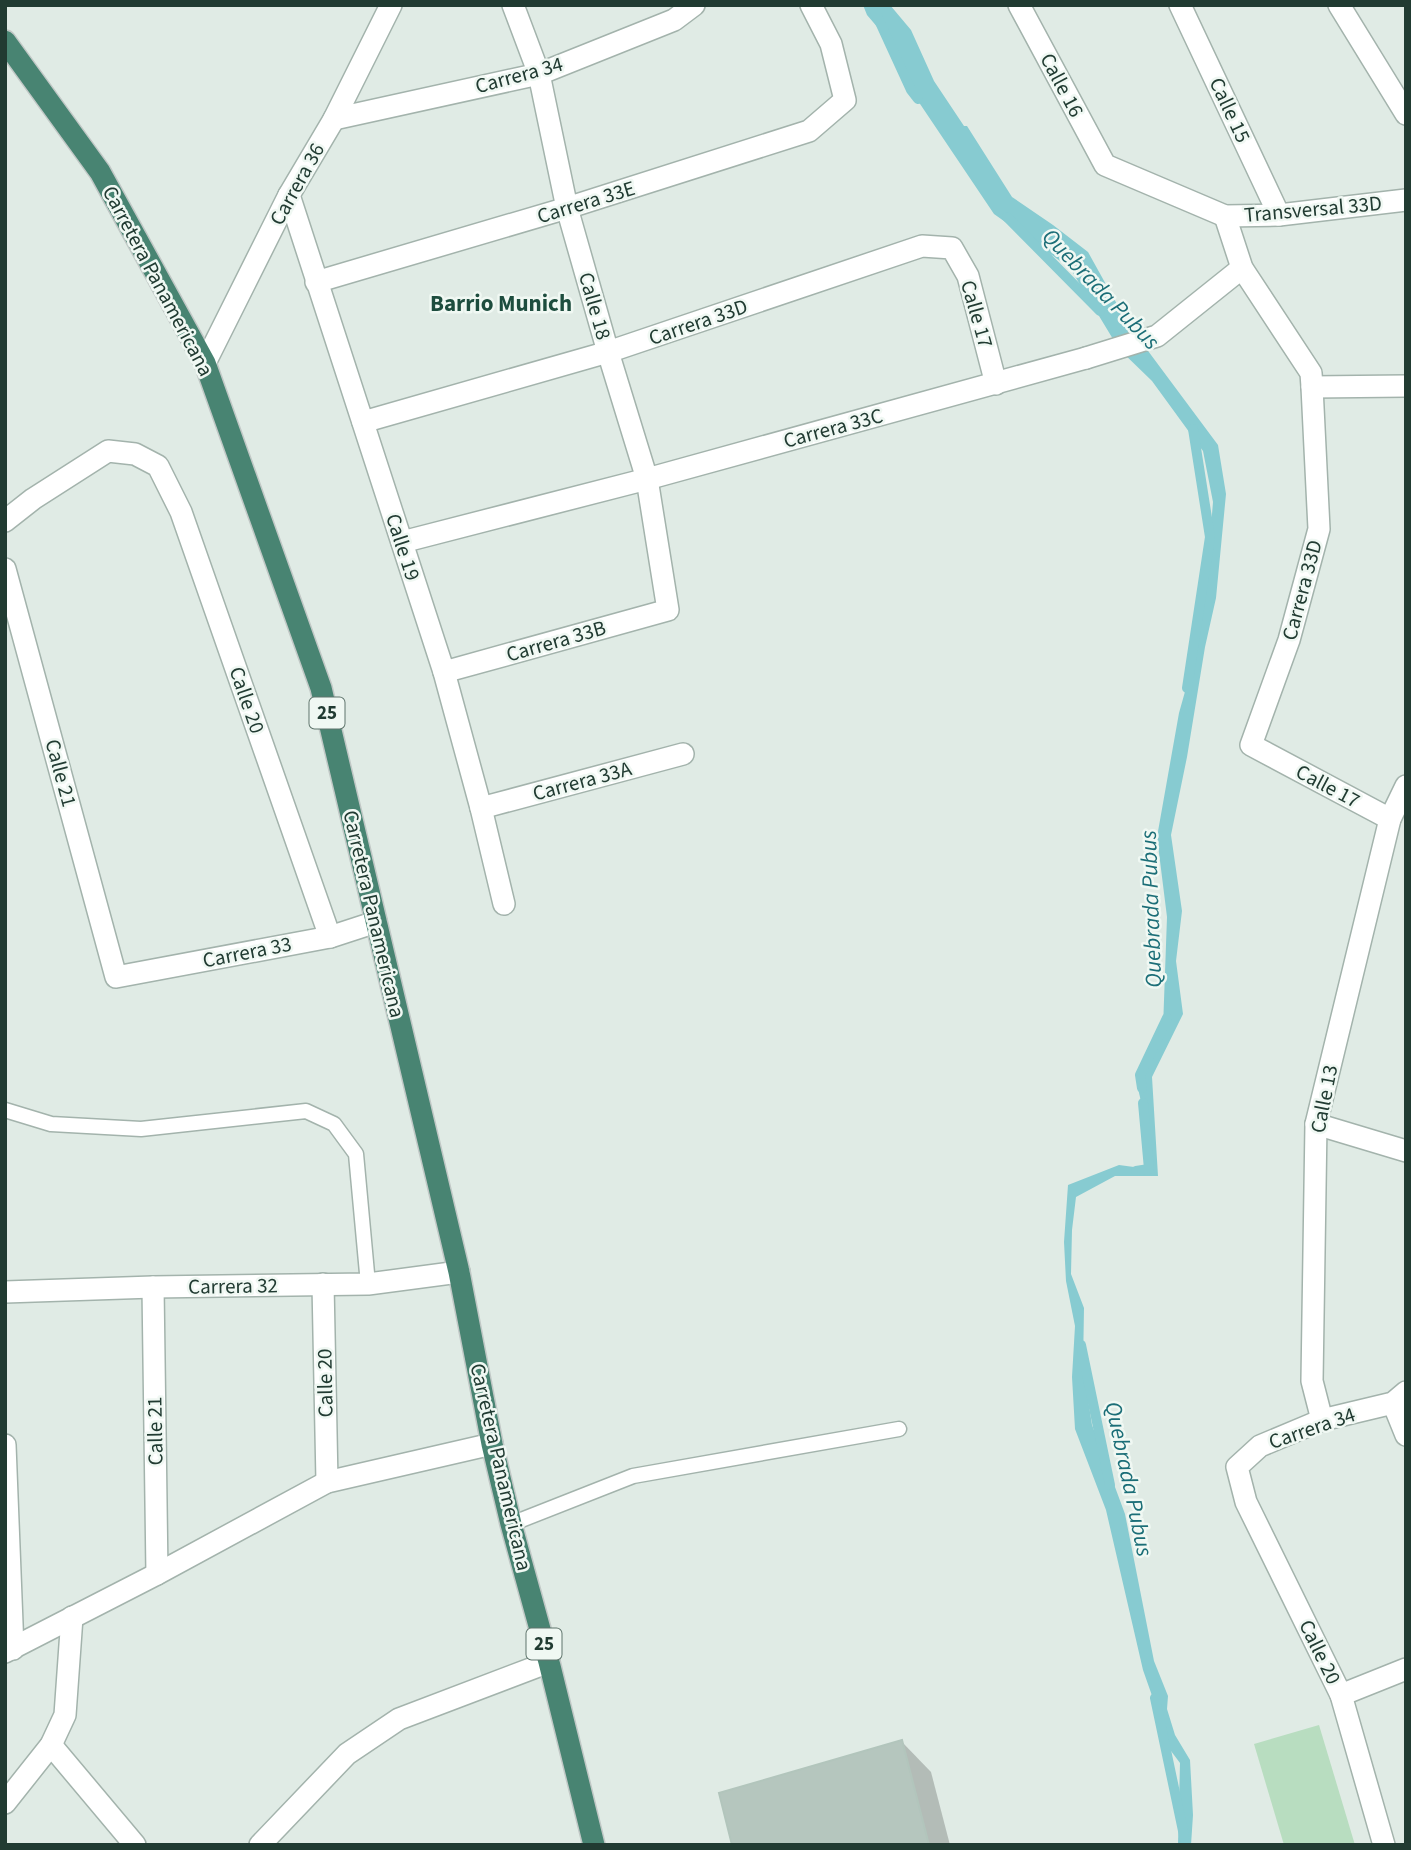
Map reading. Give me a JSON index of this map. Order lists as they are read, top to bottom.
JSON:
{
  "streets": {
    "highway": ["Carretera Panamericana", "25"],
    "street": [
      "Carrera 34",
      "Calle 16",
      "Calle 15",
      "Carrera 36",
      "Carrera 33E",
      "Transversal 33D",
      "Calle 18",
      "Calle 17",
      "Carrera 33D",
      "Carrera 33C",
      "Calle 19",
      "Carrera 33B",
      "Calle 20",
      "Calle 21",
      "Carrera 33A",
      "Carrera 33",
      "Calle 13",
      "Carrera 32"
    ]
  },
  "crossings": [
    ["Carrera 34", "Carrera 36"],
    ["Carrera 34", "Calle 18"],
    ["Carrera 34", "Calle 20"],
    ["Carrera 34", "Calle 13"],
    ["Calle 16", "Transversal 33D"],
    ["Calle 15", "Transversal 33D"],
    ["Carrera 36", "Carretera Panamericana"],
    ["Carrera 36", "Calle 19"],
    ["Carrera 33E", "Calle 18"],
    ["Carrera 33E", "Calle 19"],
    ["Transversal 33D", "Carrera 33D"],
    ["Carretera Panamericana", "Carrera 33"],
    ["Carretera Panamericana", "Carrera 32"],
    ["Calle 18", "Carrera 33D"],
    ["Calle 18", "Carrera 33C"],
    ["Calle 18", "Carrera 33B"],
    ["Calle 17", "Carrera 33D"],
    ["Calle 17", "Carrera 33C"],
    ["Calle 17", "Calle 13"],
    ["Carrera 33D", "Carrera 33C"],
    ["Carrera 33D", "Calle 19"],
    ["Carrera 33C", "Calle 19"],
    ["Calle 19", "Carrera 33B"],
    ["Calle 19", "Carrera 33A"],
    ["Calle 20", "Carrera 33"],
    ["Calle 20", "Carrera 32"],
    ["Calle 21", "Carrera 33"],
    ["Calle 21", "Carrera 32"]
  ],
  "districts": ["Barrio Munich"],
  "water": ["Quebrada Pubus"]
}
